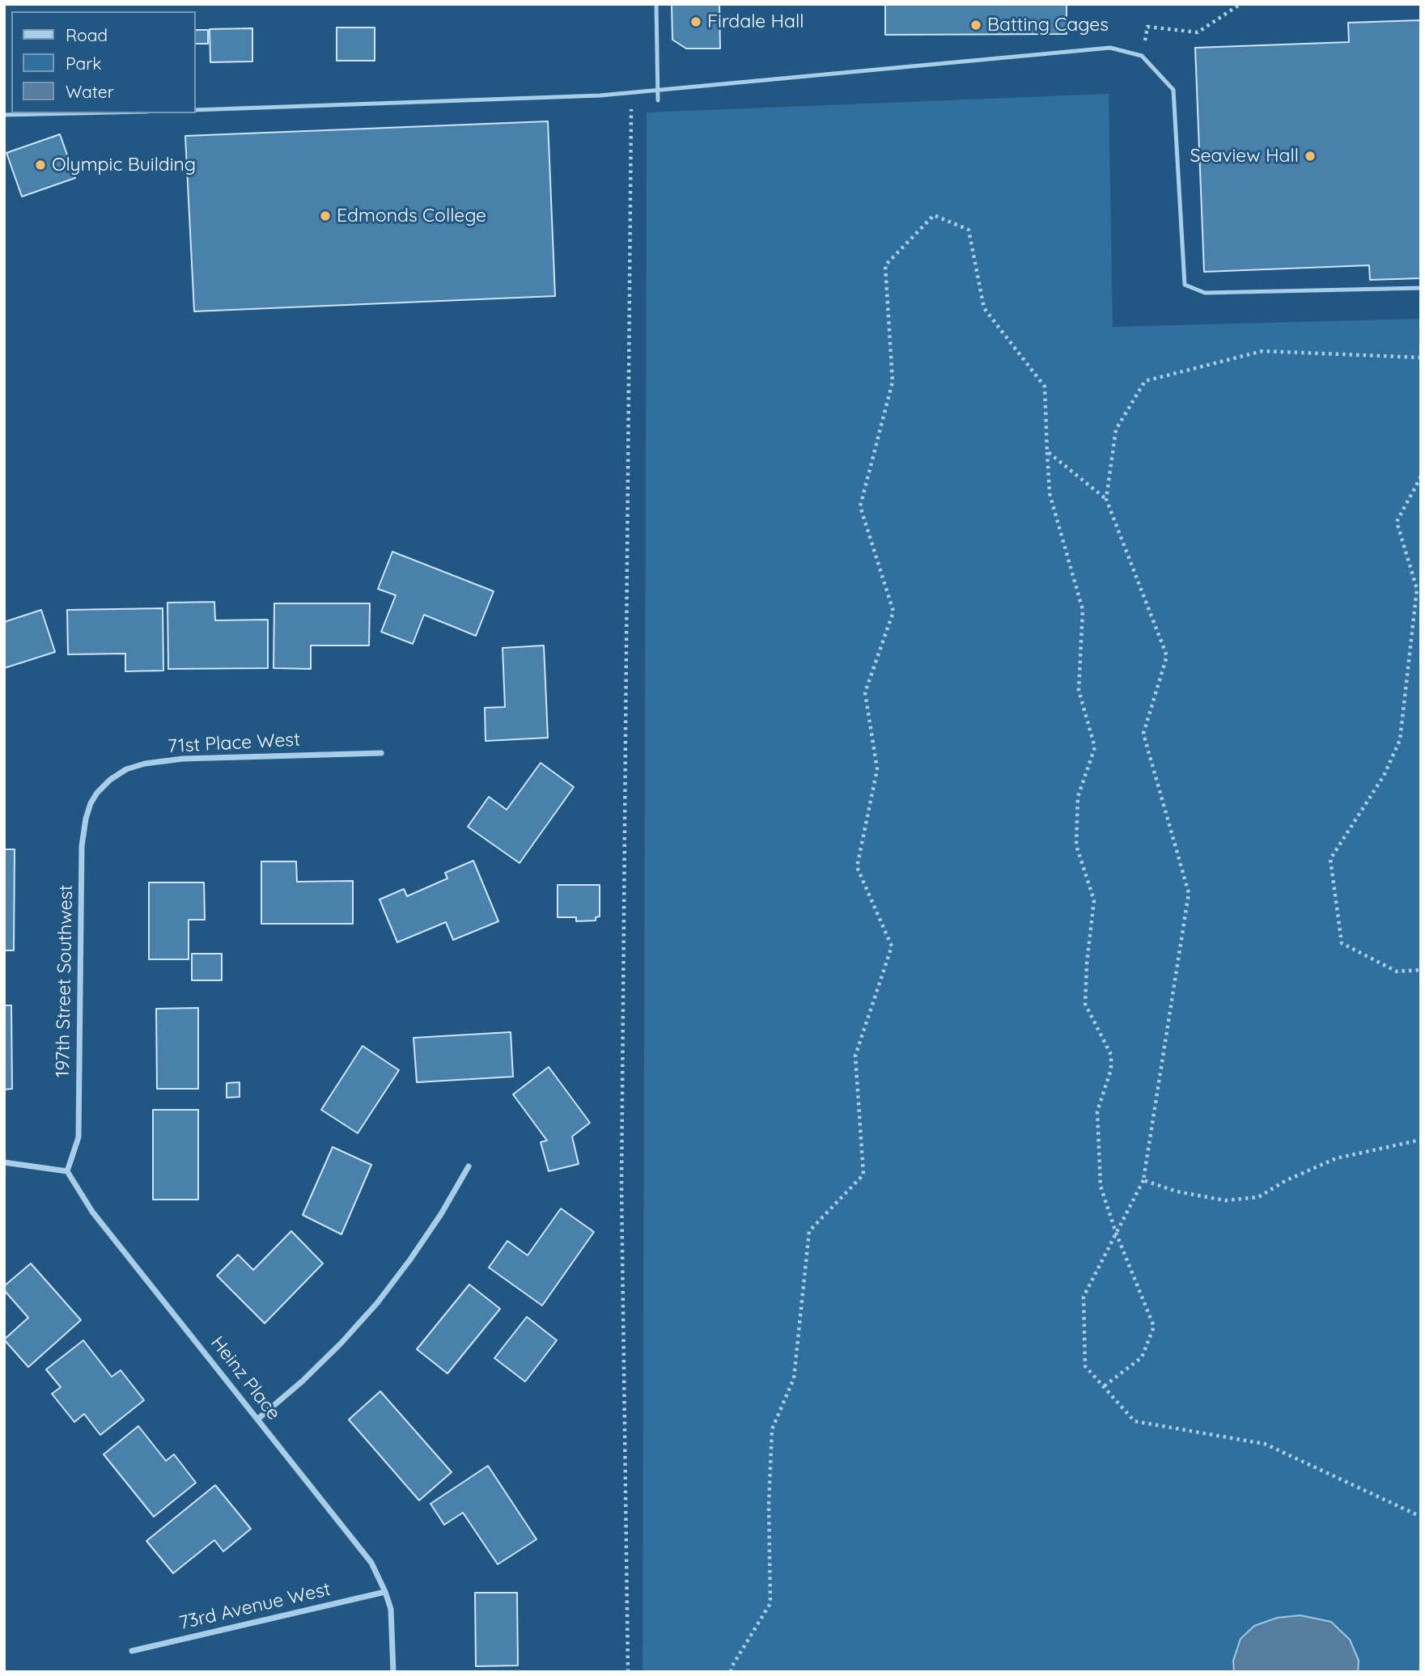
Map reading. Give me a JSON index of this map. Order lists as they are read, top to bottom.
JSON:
{
  "streets": {
    "street": [
      "71st Place West",
      "197th Street Southwest",
      "Heinz Place",
      "73rd Avenue West"
    ]
  },
  "crossings": [
    ["71st Place West", "197th Street Southwest"],
    ["197th Street Southwest", "Heinz Place"],
    ["Heinz Place", "73rd Avenue West"]
  ],
  "places": [
    "Firdale Hall",
    "Batting Cages",
    "Seaview Hall",
    "Olympic Building",
    "Edmonds College"
  ],
  "legend": ["Road", "Park", "Water"]
}
